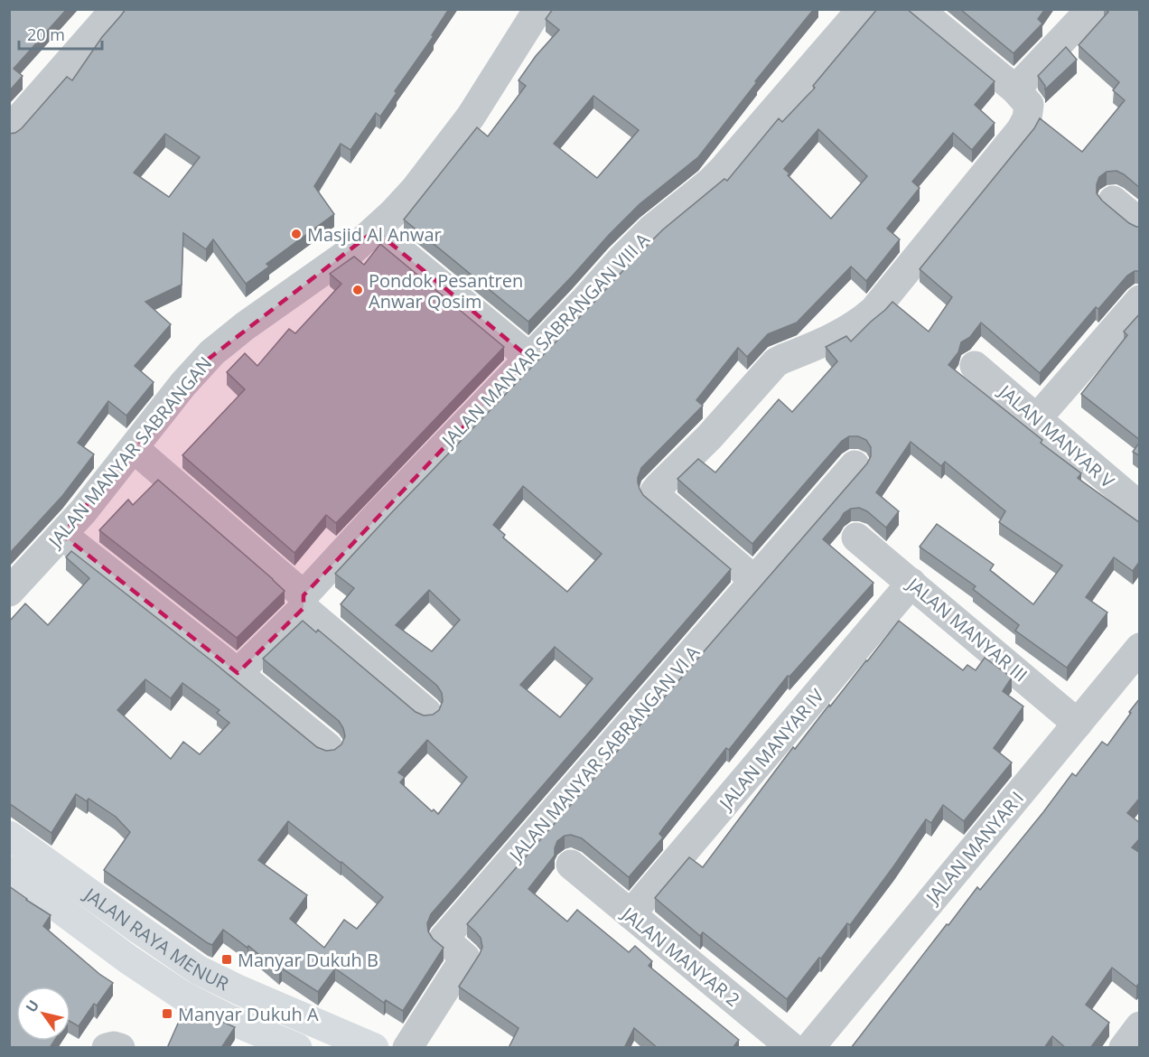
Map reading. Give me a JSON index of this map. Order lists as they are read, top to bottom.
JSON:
{
  "streets": {
    "main road": ["JALAN RAYA MENUR"],
    "street": [
      "JALAN MANYAR SABRANGAN VIII A",
      "JALAN MANYAR V",
      "JALAN MANYAR SABRANGAN",
      "JALAN MANYAR III",
      "JALAN MANYAR IV",
      "JALAN MANYAR SABRANGAN VI A",
      "JALAN MANYAR I",
      "JALAN MANYAR 2"
    ]
  },
  "crossings": [
    ["JALAN MANYAR III", "JALAN MANYAR IV"],
    ["JALAN MANYAR III", "JALAN MANYAR I"],
    ["JALAN MANYAR IV", "JALAN MANYAR 2"]
  ],
  "places": {
    "other": ["Masjid Al Anwar", "Pondok Pesantren Anwar Qosim"],
    "transit": ["Manyar Dukuh B", "Manyar Dukuh A"]
  },
  "scale_bar": "20 m",
  "north": "top left"
}
